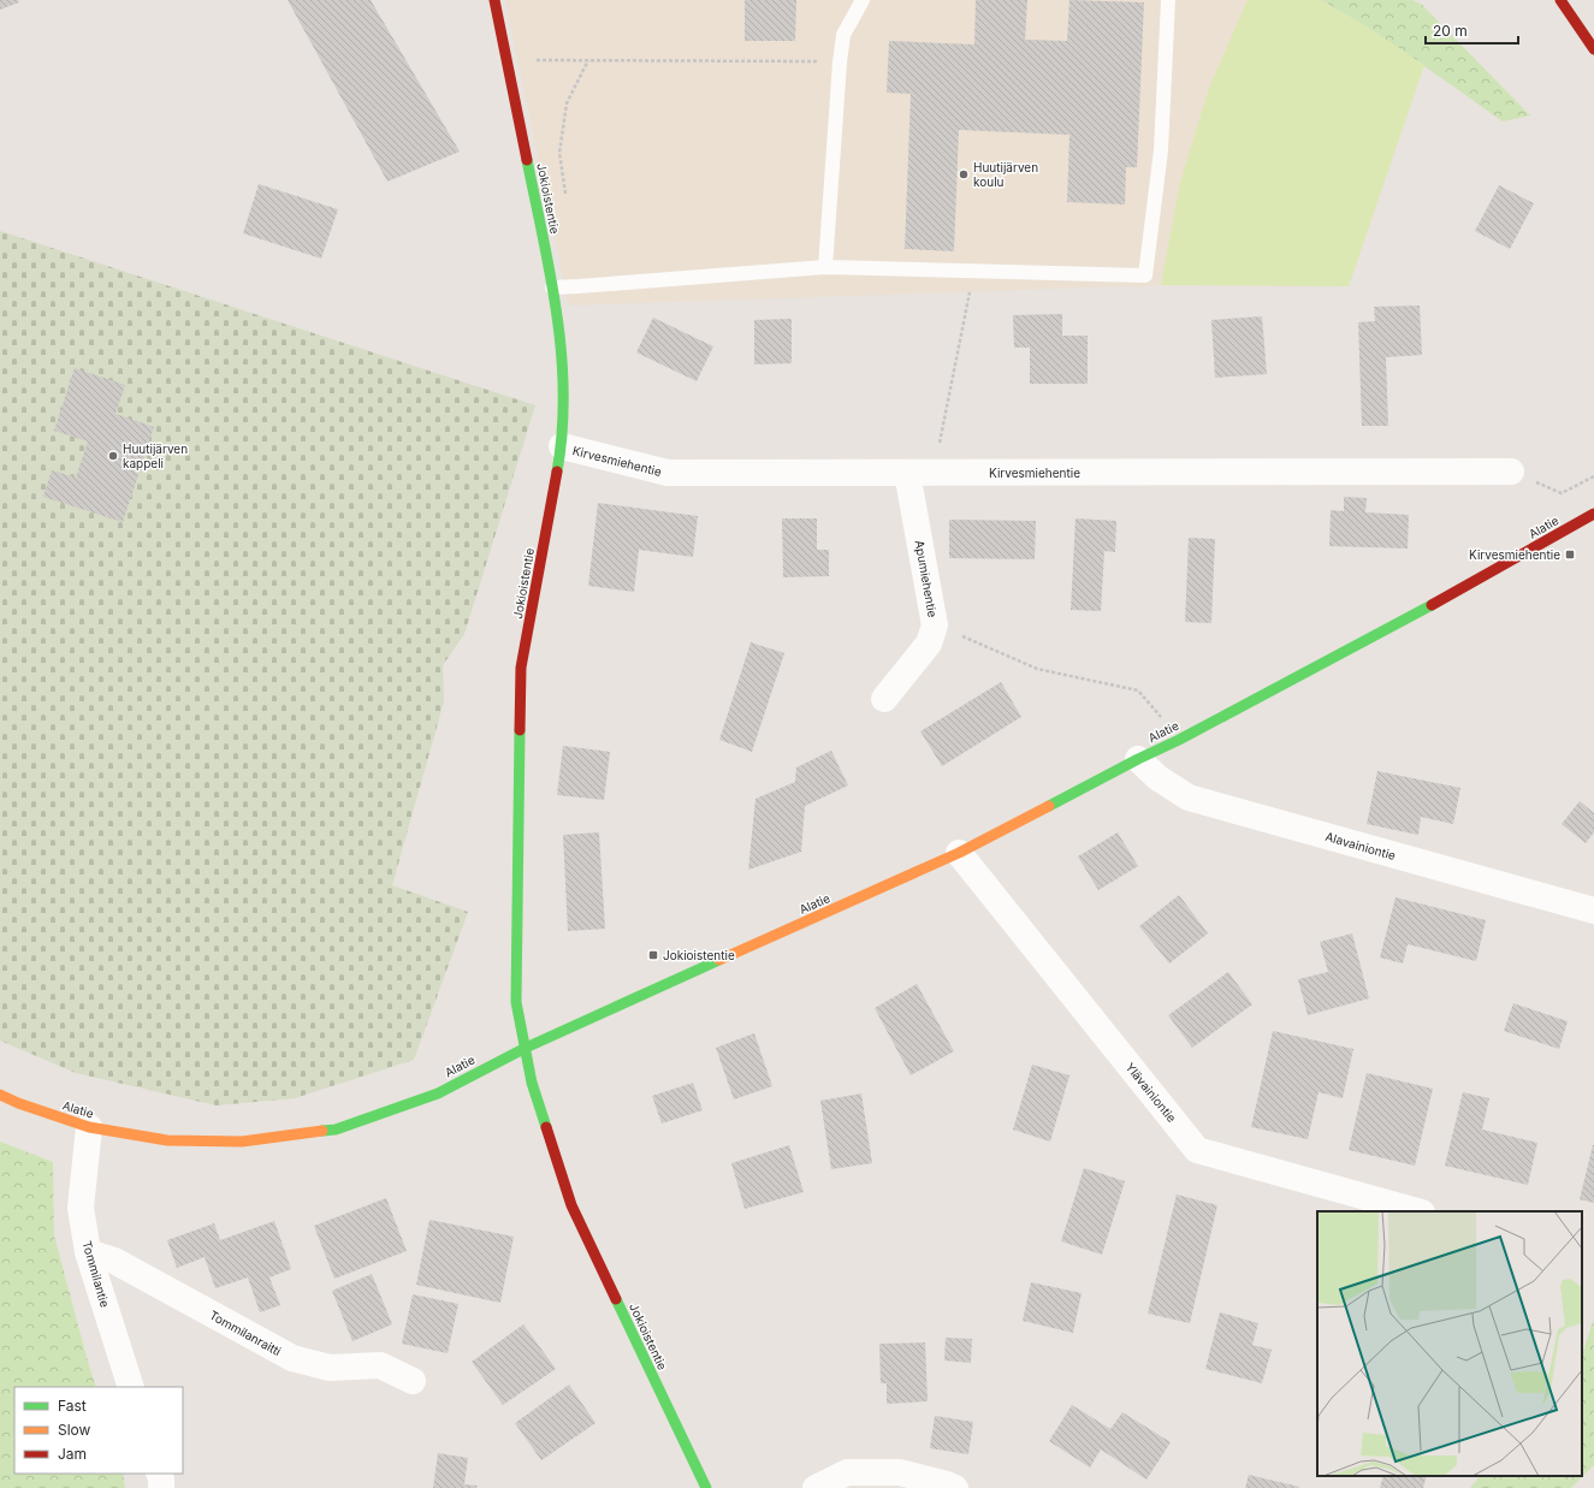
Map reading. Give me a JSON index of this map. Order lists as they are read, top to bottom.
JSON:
{
  "streets": {
    "street": [
      "Jokioistentie",
      "Kirvesmiehentie",
      "Alatie",
      "Apumiehentie",
      "Alavainiontie",
      "Ylävainiontie",
      "Tommilantie",
      "Tommilanraitti"
    ]
  },
  "crossings": [
    ["Jokioistentie", "Kirvesmiehentie"],
    ["Jokioistentie", "Alatie"],
    ["Kirvesmiehentie", "Apumiehentie"],
    ["Alatie", "Alavainiontie"],
    ["Alatie", "Ylävainiontie"],
    ["Alatie", "Tommilantie"],
    ["Tommilantie", "Tommilanraitti"]
  ],
  "places": {
    "other": ["Huutijärven koulu", "Huutijärven kappeli"],
    "transit": ["Kirvesmiehentie", "Jokioistentie"]
  },
  "legend": ["Fast", "Slow", "Jam"],
  "scale_bar": "20 m"
}
